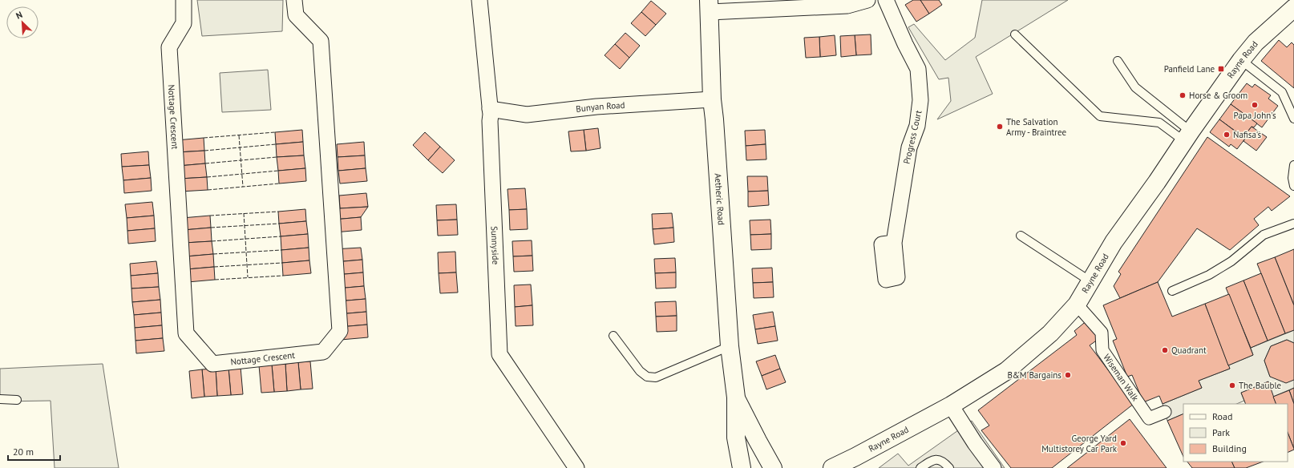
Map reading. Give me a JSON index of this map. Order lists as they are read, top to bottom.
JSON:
{
  "streets": {
    "main road": ["Rayne Road", "Aetheric Road"],
    "street": [
      "Bunyan Road",
      "Nottage Crescent",
      "Progress Court",
      "Sunnyside",
      "Wiseman Walk"
    ]
  },
  "crossings": [
    ["Rayne Road", "Wiseman Walk"],
    ["Bunyan Road", "Aetheric Road"],
    ["Bunyan Road", "Sunnyside"]
  ],
  "places": {
    "transit": ["Panfield Lane"],
    "other": [
      "Horse & Groom",
      "Papa John's",
      "The Salvation Army - Braintree",
      "Nafisa's",
      "Quadrant",
      "B&M Bargains",
      "The Bauble",
      "George Yard Multistorey Car Park"
    ]
  },
  "legend": ["Road", "Park", "Building"],
  "scale_bar": "20 m",
  "north": "top left"
}
